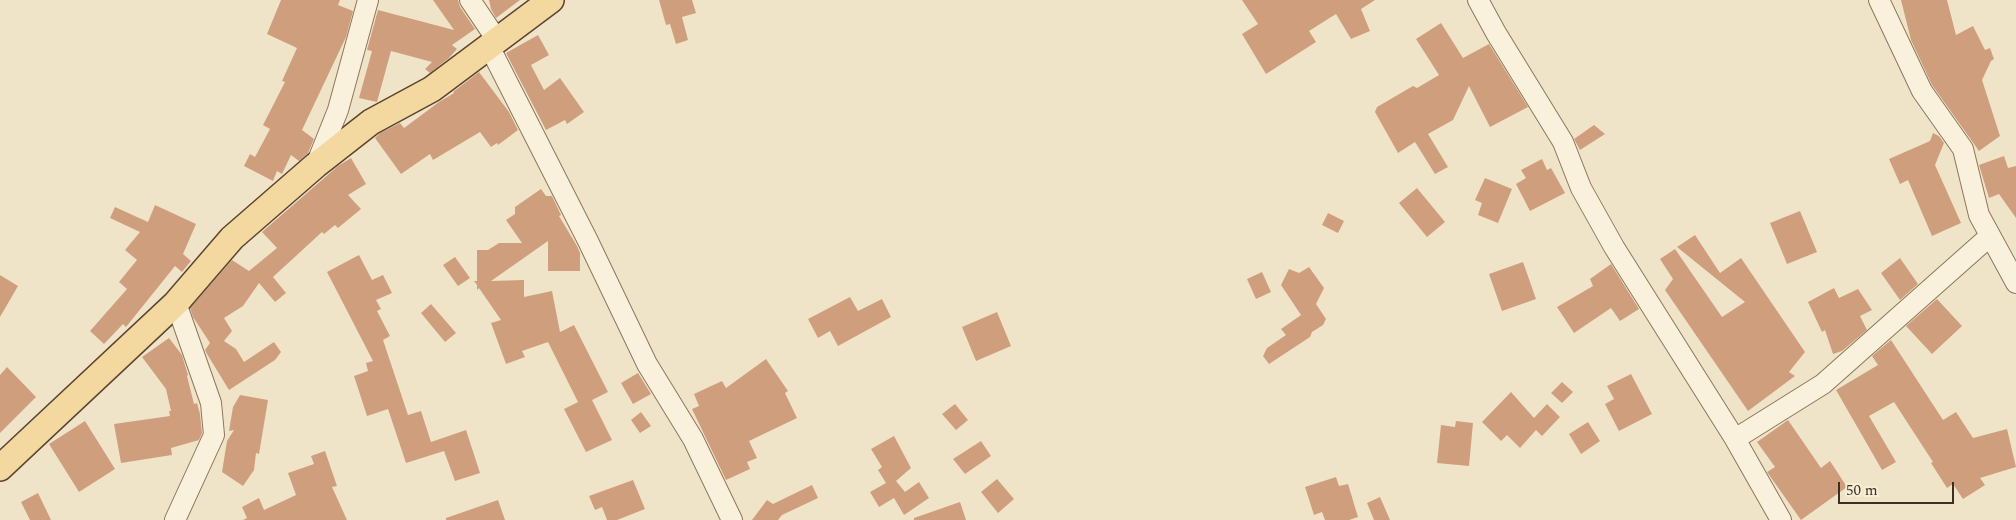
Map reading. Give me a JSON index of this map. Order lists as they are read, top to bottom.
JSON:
{
  "scale_bar": "50 m"
}
